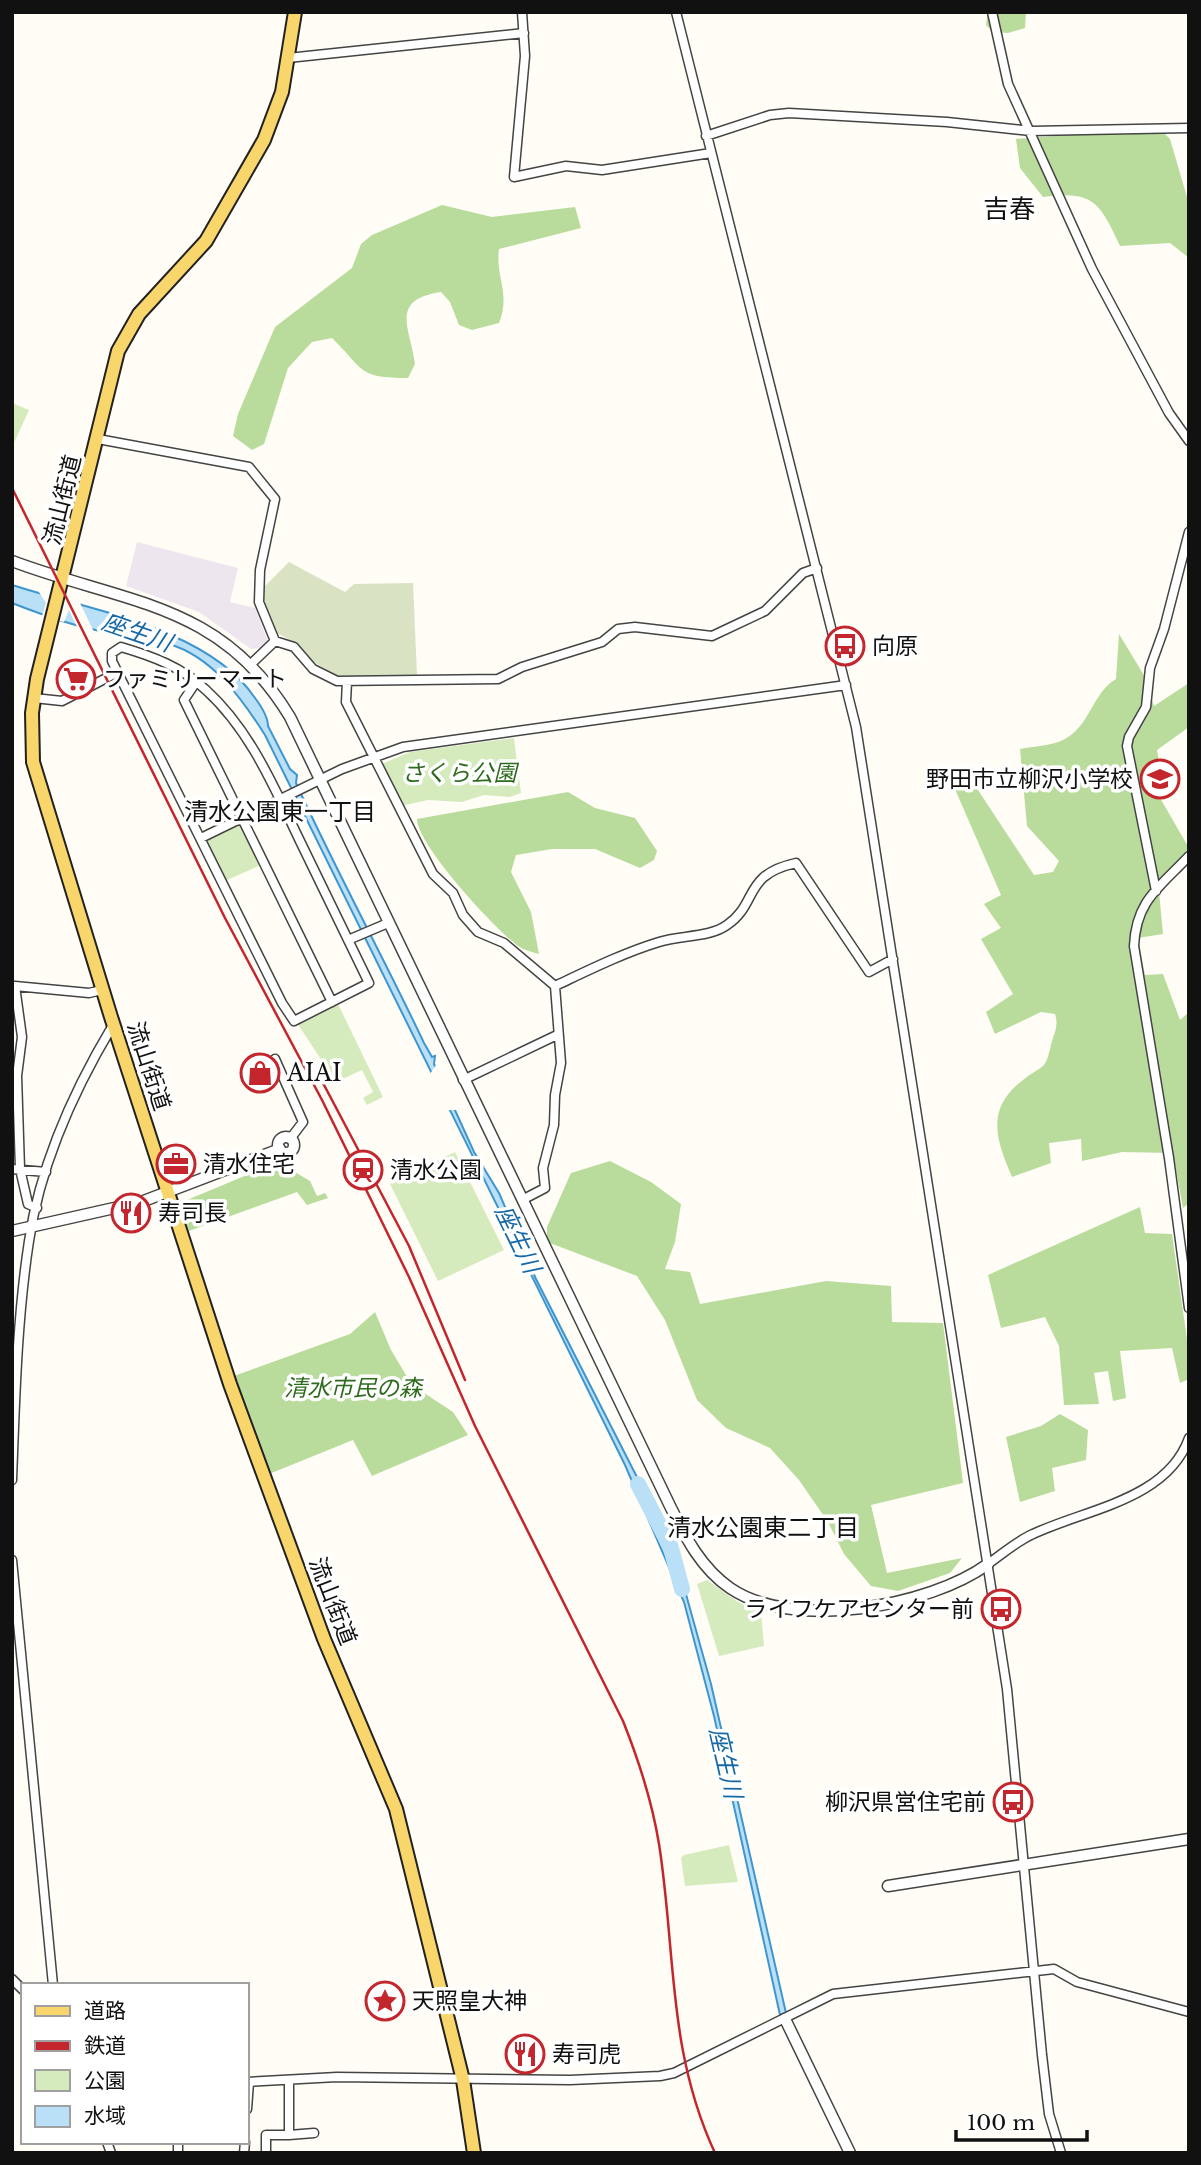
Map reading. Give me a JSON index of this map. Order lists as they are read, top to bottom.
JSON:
{
  "streets": {
    "main road": ["流山街道"]
  },
  "districts": ["吉春", "清水公園東一丁目", "清水公園東二丁目"],
  "water": ["座生川"],
  "parks": ["さくら公園", "清水市民の森"],
  "places": {
    "bus stop": ["向原", "ライフケアセンター前", "柳沢県営住宅前"],
    "supermarket": ["ファミリーマート"],
    "school or university": ["野田市立柳沢小学校"],
    "shop": ["AIAI"],
    "office": ["清水住宅"],
    "station": ["清水公園"],
    "restaurant": ["寿司長", "寿司虎"],
    "place": ["天照皇大神"]
  },
  "legend": [
    "道路",
    "鉄道",
    "公園",
    "水域"
  ],
  "scale_bar": "100 m"
}
